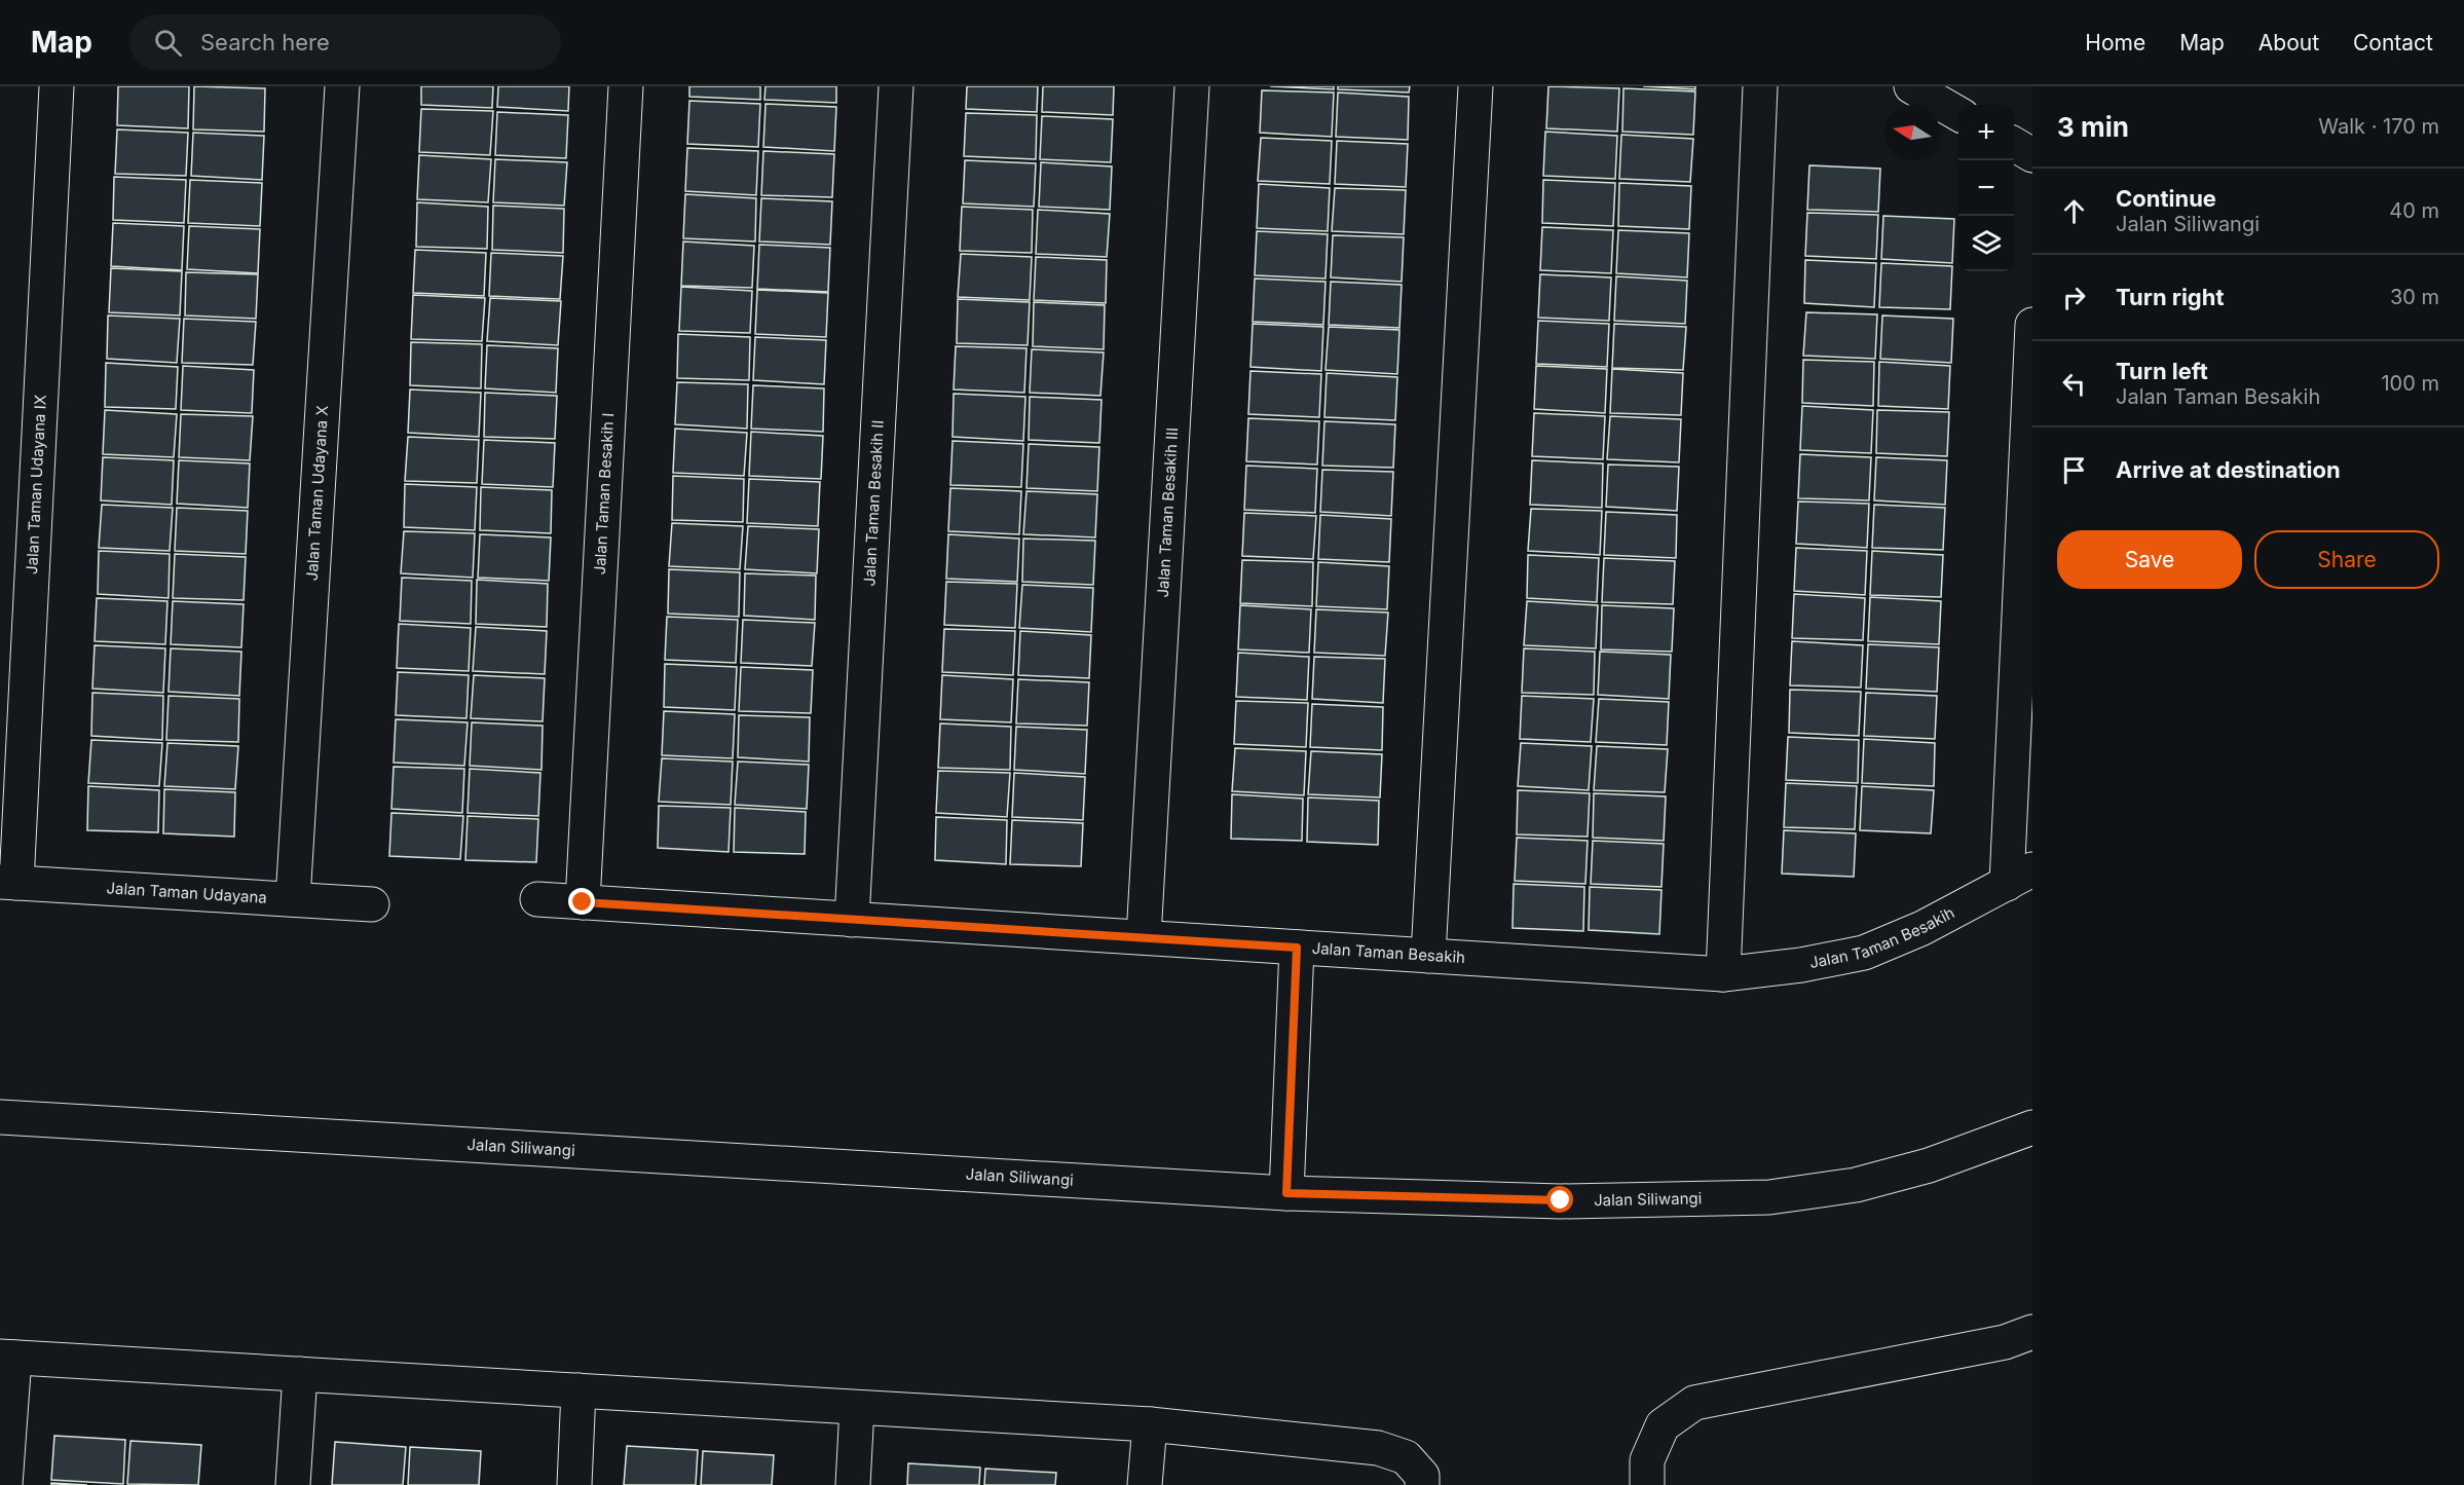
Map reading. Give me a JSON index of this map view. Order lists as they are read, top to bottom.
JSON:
{
  "streets": {
    "street": [
      "Jalan Taman Udayana IX",
      "Jalan Taman Udayana X",
      "Jalan Taman Besakih I",
      "Jalan Taman Besakih II",
      "Jalan Taman Besakih III",
      "Jalan Taman Udayana",
      "Jalan Taman Besakih",
      "Jalan Siliwangi"
    ]
  },
  "crossings": [
    ["Jalan Taman Udayana IX", "Jalan Taman Udayana"],
    ["Jalan Taman Udayana X", "Jalan Taman Udayana"],
    ["Jalan Taman Besakih I", "Jalan Taman Besakih"],
    ["Jalan Taman Besakih II", "Jalan Taman Besakih"],
    ["Jalan Taman Besakih III", "Jalan Taman Besakih"]
  ],
  "north": "left",
  "page": {
    "header": "Map",
    "search": "Search here",
    "nav": [
      "Home",
      "Map",
      "About",
      "Contact"
    ],
    "heading": ["3 min", "Walk · 170 m"],
    "map_buttons": ["+", "−"],
    "list": [
      ["Continue", "Jalan Siliwangi", "40 m"],
      ["Turn right", "30 m"],
      ["Turn left", "Jalan Taman Besakih", "100 m"],
      "Arrive at destination"
    ],
    "buttons": ["Save", "Share"]
  }
}
